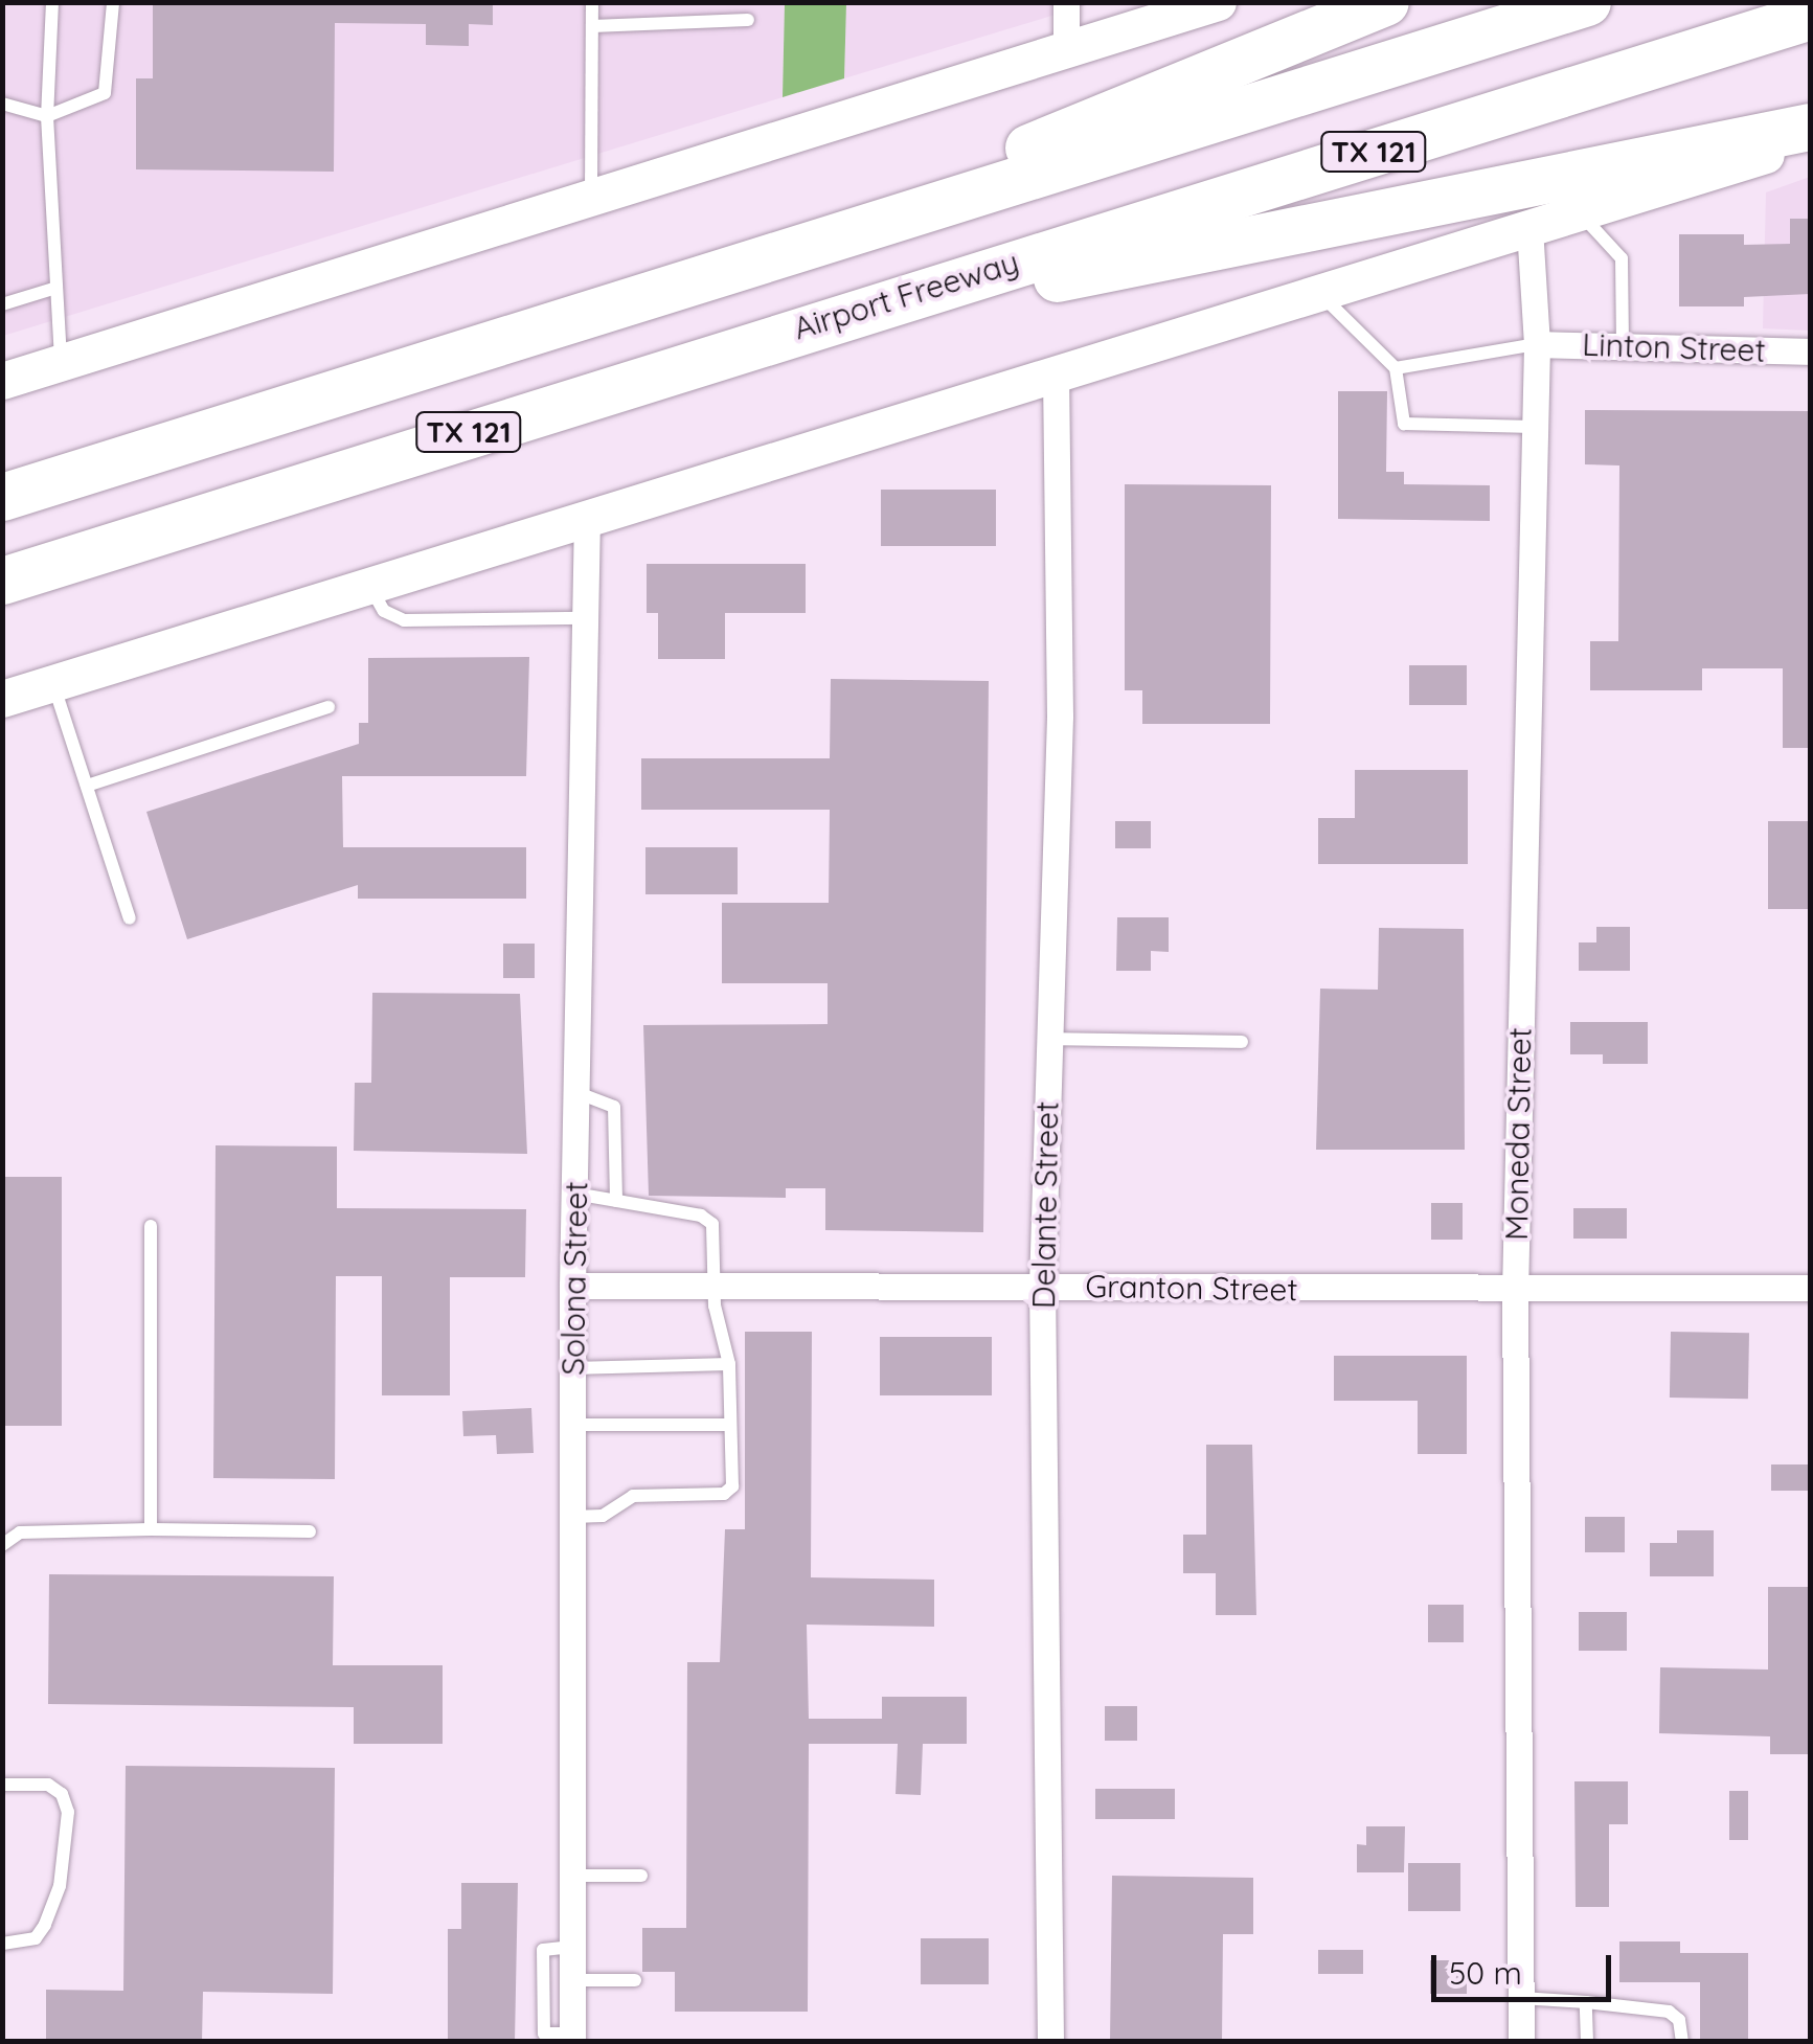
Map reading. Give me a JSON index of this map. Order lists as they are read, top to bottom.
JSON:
{
  "streets": {
    "highway": ["TX 121", "Airport Freeway"],
    "street": [
      "Linton Street",
      "Moneda Street",
      "Delante Street",
      "Solona Street",
      "Granton Street"
    ]
  },
  "crossings": [
    ["Linton Street", "Moneda Street"],
    ["Moneda Street", "Granton Street"],
    ["Delante Street", "Granton Street"],
    ["Solona Street", "Granton Street"]
  ],
  "scale_bar": "50 m"
}
